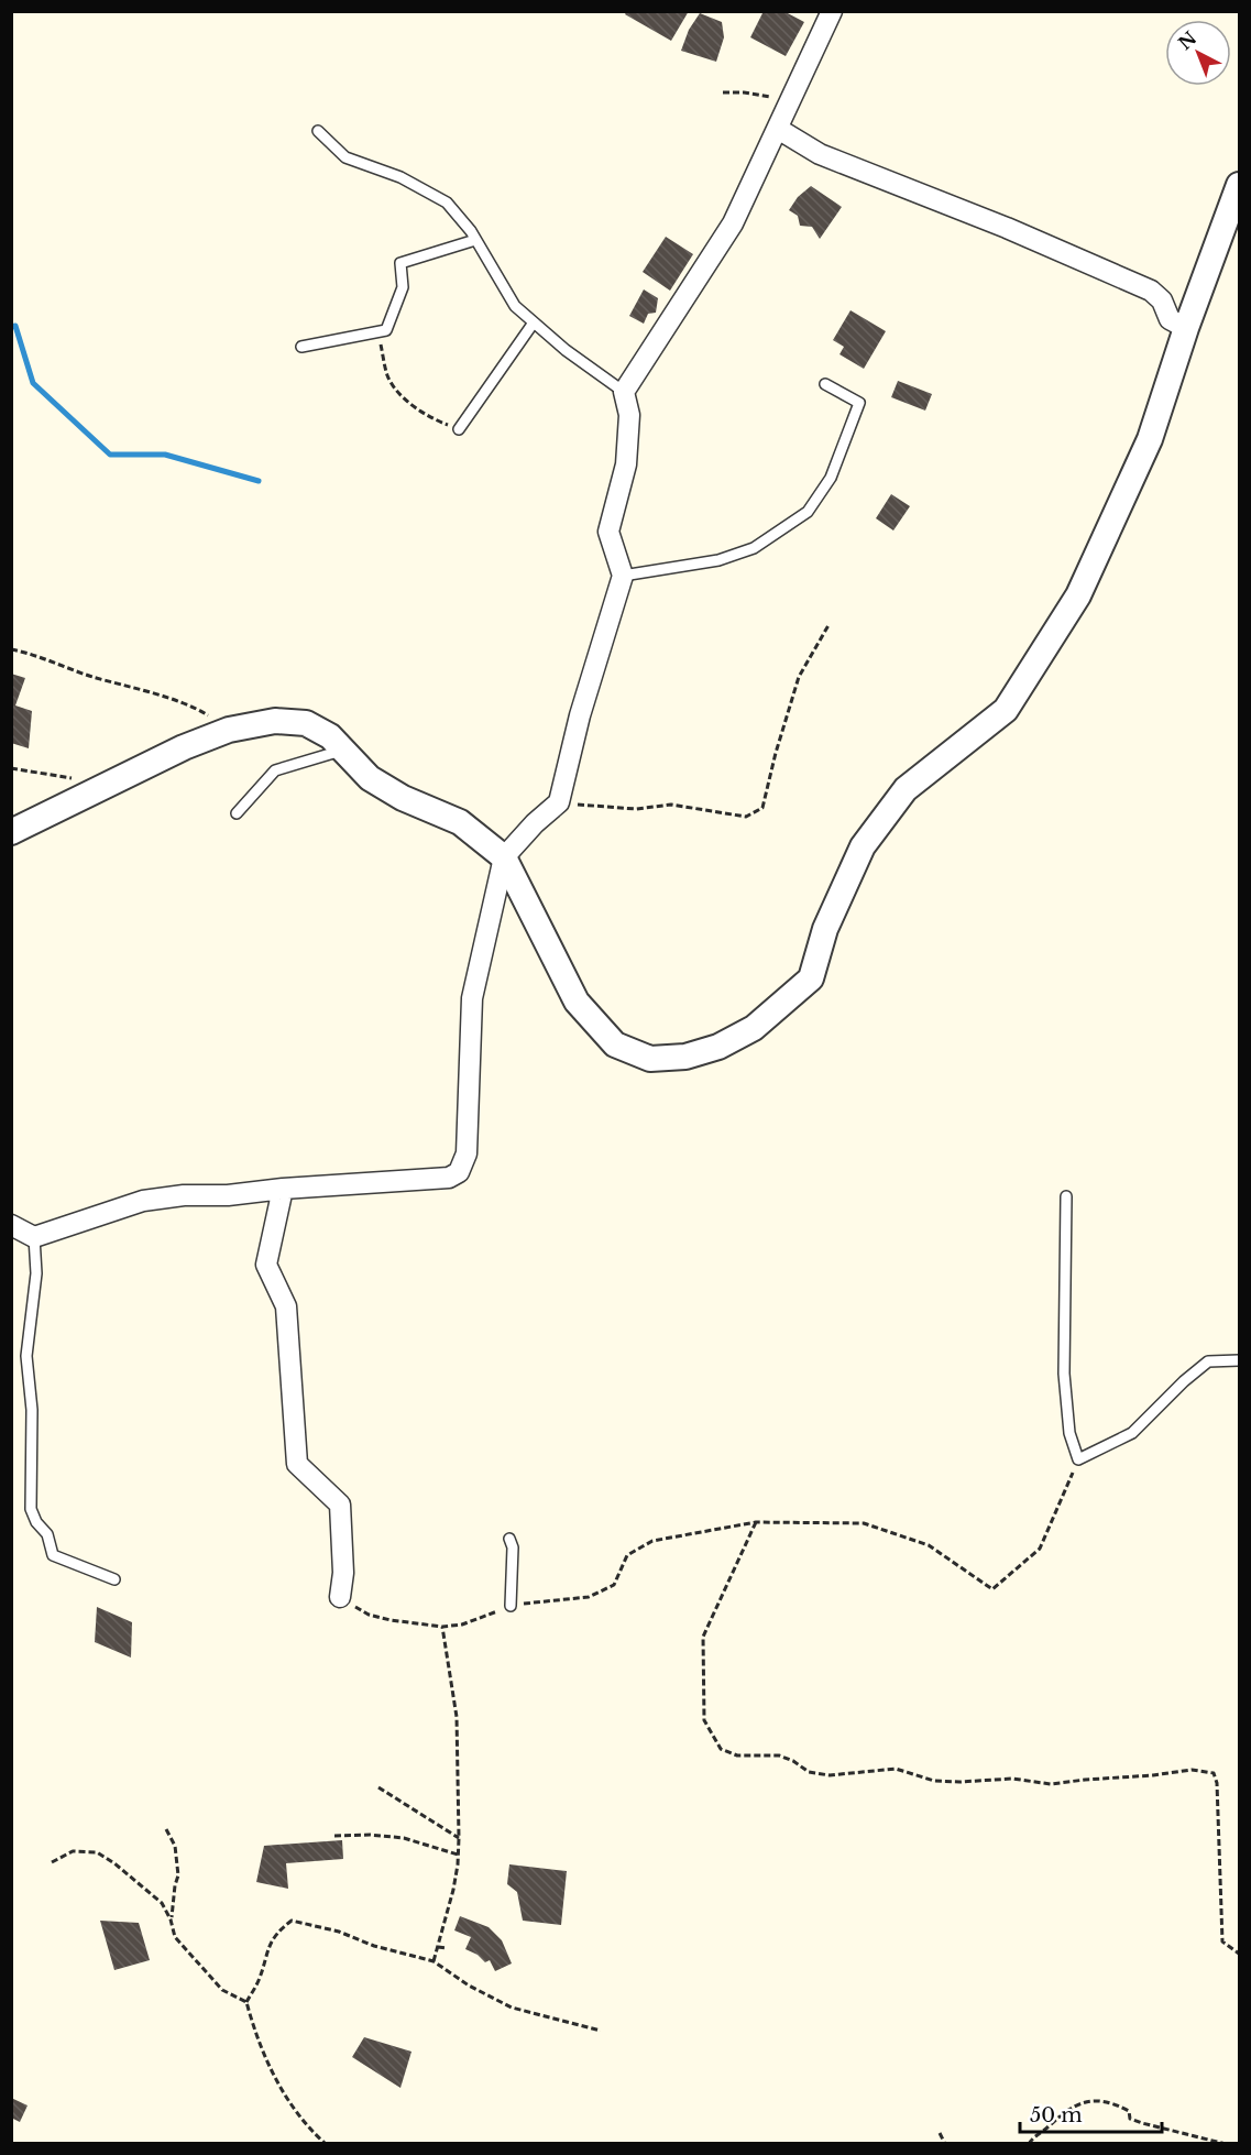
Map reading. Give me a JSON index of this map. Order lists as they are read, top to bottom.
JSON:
{
  "scale_bar": "50 m",
  "north": "top left"
}
